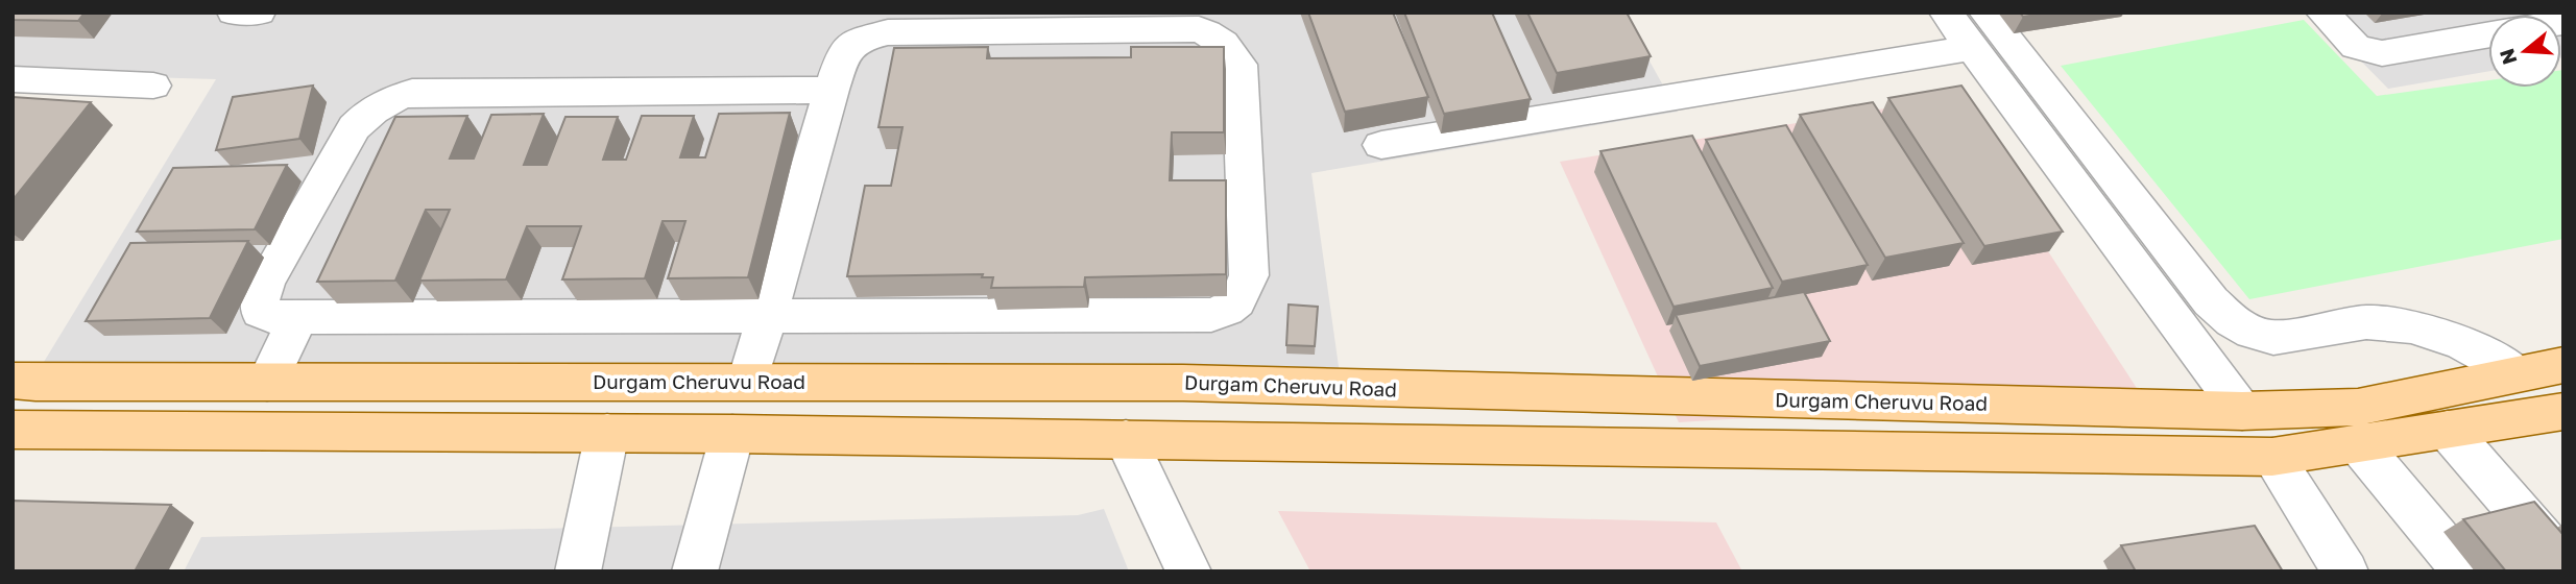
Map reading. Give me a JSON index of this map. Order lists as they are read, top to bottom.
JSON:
{
  "streets": {
    "main road": ["Durgam Cheruvu Road"]
  },
  "north": "left"
}
